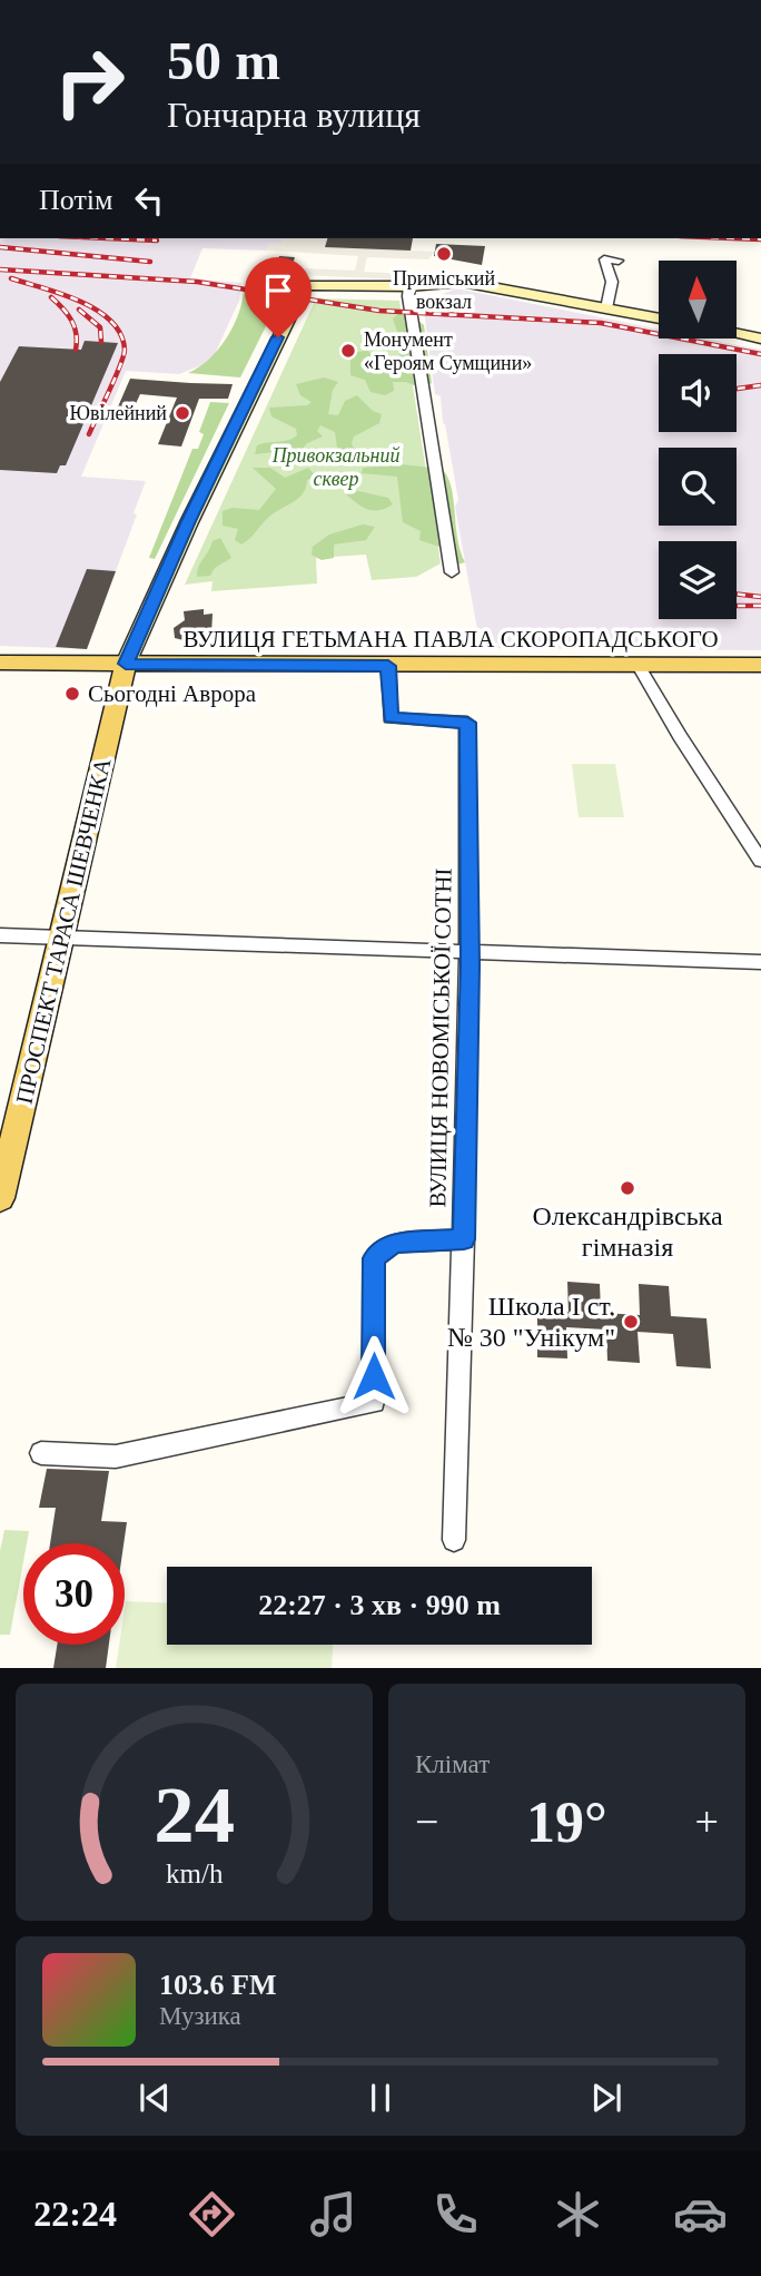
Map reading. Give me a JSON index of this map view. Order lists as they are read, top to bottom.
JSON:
{
  "streets": {
    "main road": ["ВУЛИЦЯ ГЕТЬМАНА ПАВЛА СКОРОПАДСЬКОГО", "ПРОСПЕКТ ТАРАСА ШЕВЧЕНКА"],
    "street": ["ВУЛИЦЯ НОВОМІСЬКОЇ СОТНІ"]
  },
  "crossings": [
    ["ВУЛИЦЯ ГЕТЬМАНА ПАВЛА СКОРОПАДСЬКОГО", "ПРОСПЕКТ ТАРАСА ШЕВЧЕНКА"],
    ["ВУЛИЦЯ ГЕТЬМАНА ПАВЛА СКОРОПАДСЬКОГО", "ВУЛИЦЯ НОВОМІСЬКОЇ СОТНІ"]
  ],
  "parks": ["Привокзальний сквер"],
  "places": [
    "Приміський вокзал",
    "Монумент «Героям Сумщини»",
    "Ювілейний",
    "Сьогодні Аврора",
    "Олександрівська гімназія",
    "Школа І ст. № 30 \"Унікум\""
  ],
  "north": "top",
  "page": {
    "turn": ["50 m", "Гончарна вулиця"],
    "then": "Потім",
    "limit": "30",
    "trip": "22:27 · 3 хв · 990 m",
    "tile": "Клімат",
    "heat": ["−", "19°", "+"],
    "song": ["103.6 FM", "Музика"],
    "tabs": "22:24",
    "gauge": ["24", "km/h"]
  }
}
